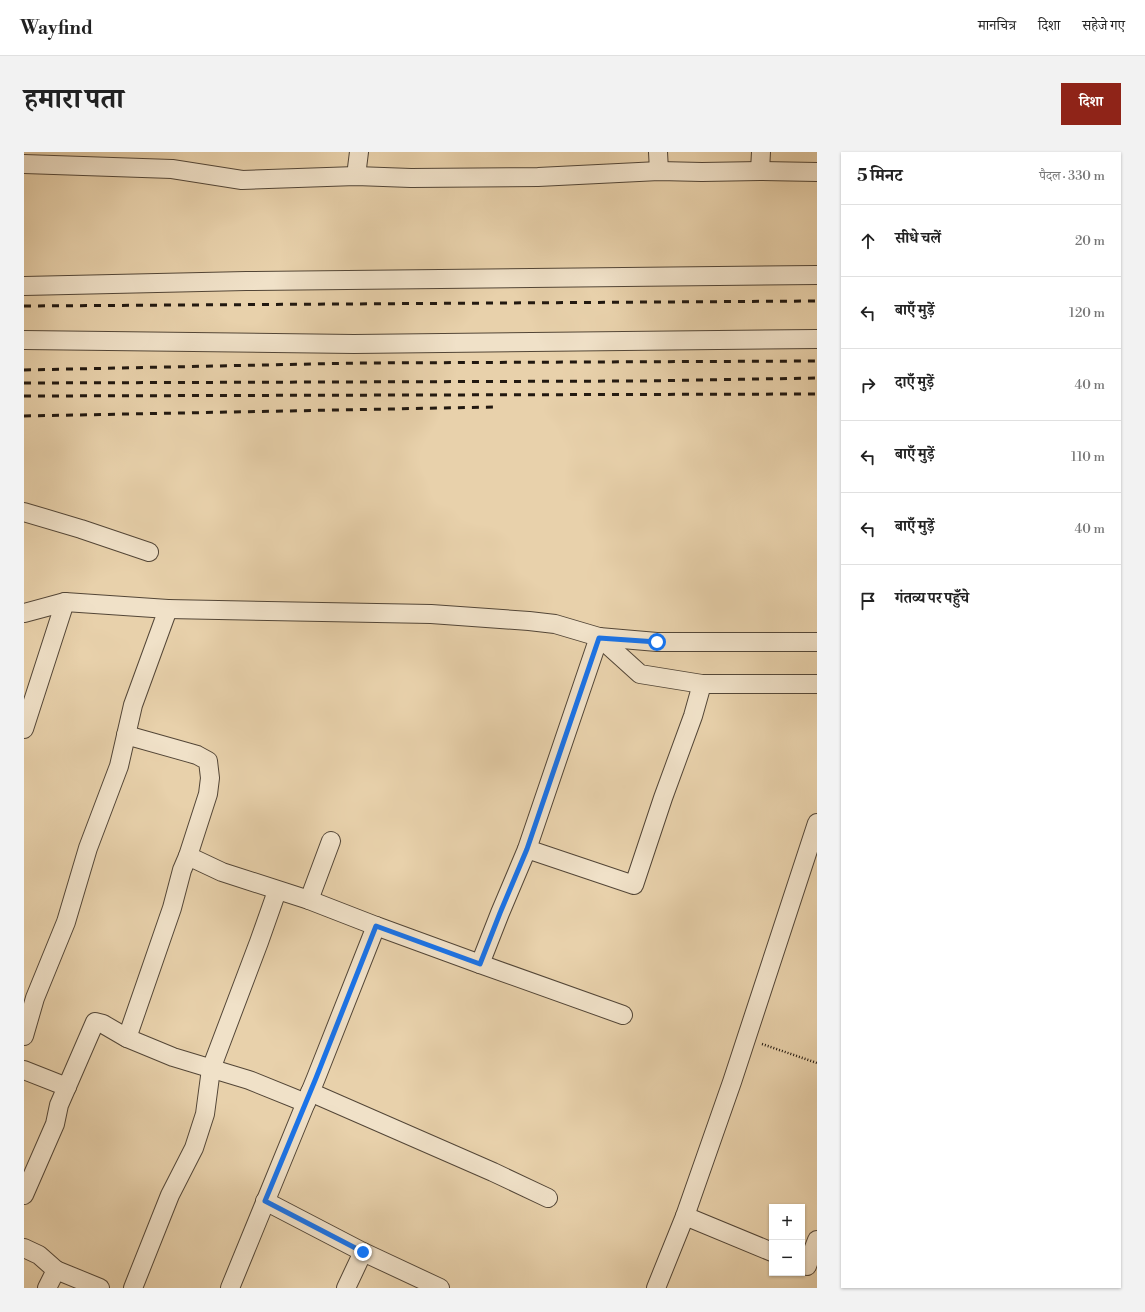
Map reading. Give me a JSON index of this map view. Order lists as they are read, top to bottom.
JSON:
{
  "page": {
    "header": "Wayfind",
    "nav": ["मानचित्र", "दिशा", "सहेजे गए"],
    "title": "हमारा पता",
    "buttons": "दिशा",
    "heading": ["5 मिनट", "पैदल · 330 m"],
    "list": [
      ["सीधे चलें", "20 m"],
      ["बाएँ मुड़ें", "120 m"],
      ["दाएँ मुड़ें", "40 m"],
      ["बाएँ मुड़ें", "110 m"],
      ["बाएँ मुड़ें", "40 m"],
      "गंतव्य पर पहुँचे"
    ],
    "map_buttons": ["+", "−"]
  }
}
